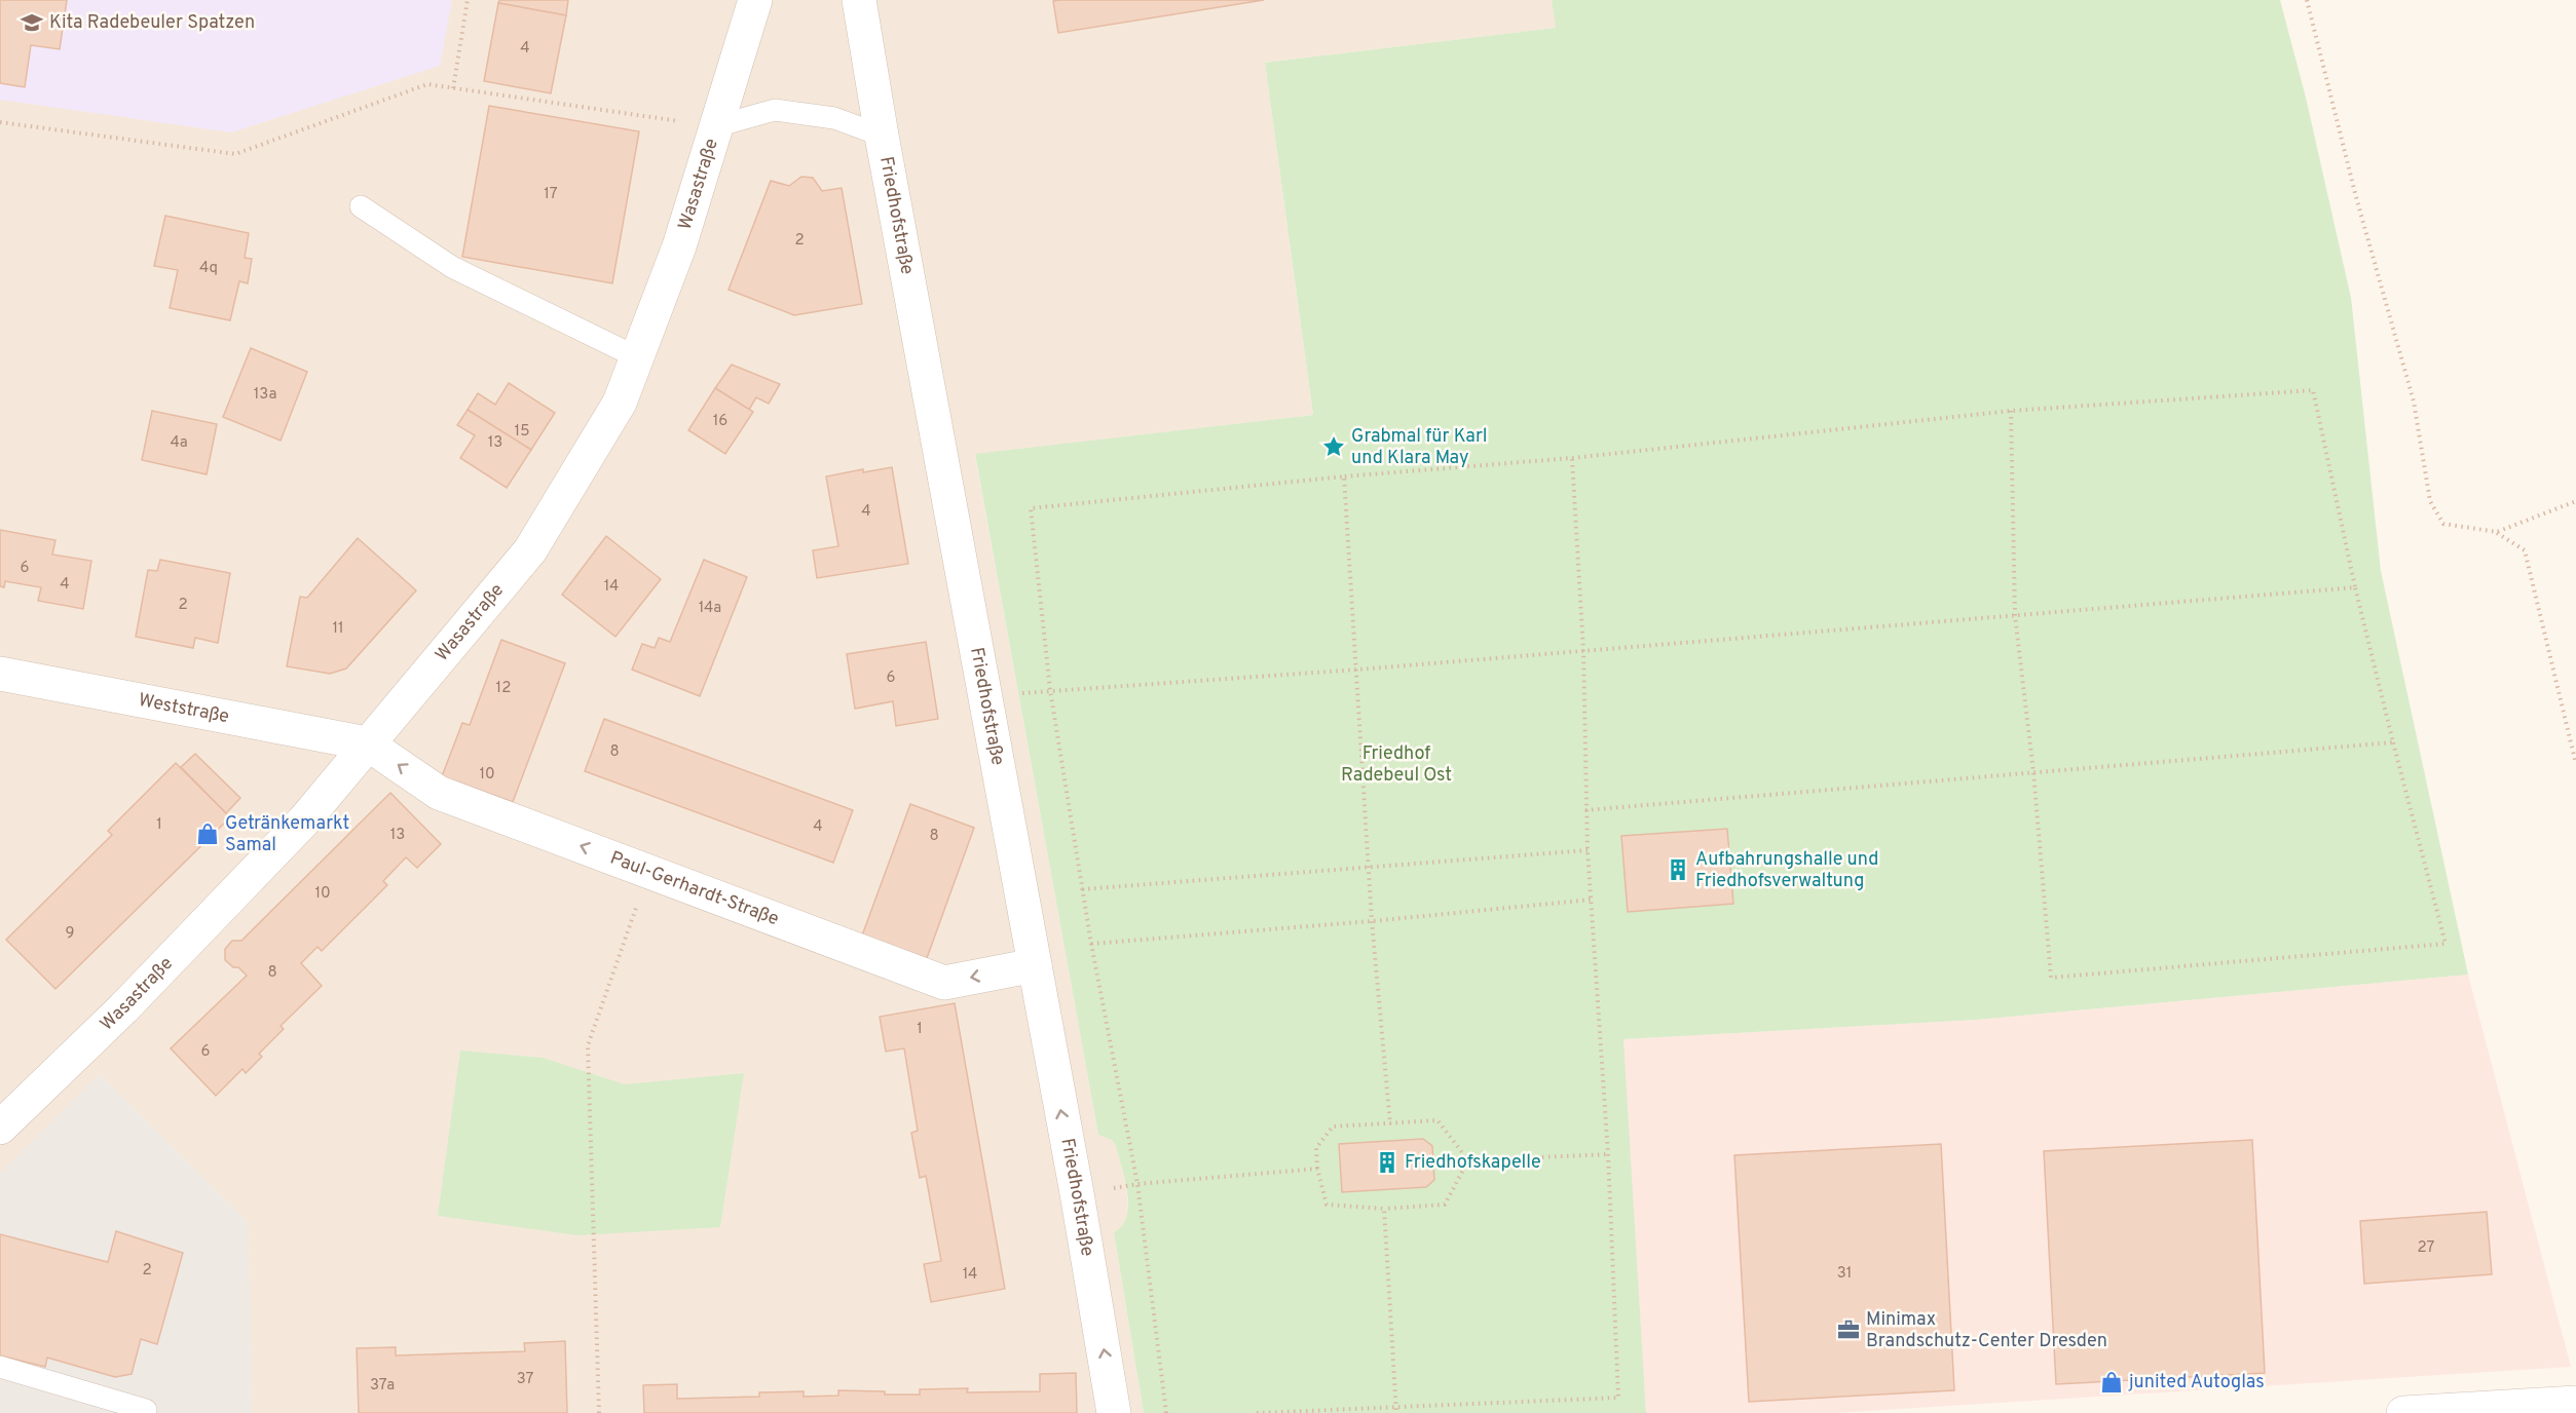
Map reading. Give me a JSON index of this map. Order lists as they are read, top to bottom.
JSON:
{
  "streets": {
    "street": [
      "Wasastraße",
      "Friedhofstraße",
      "Weststraße",
      "Paul-Gerhardt-Straße"
    ]
  },
  "crossings": [
    ["Wasastraße", "Weststraße"],
    ["Wasastraße", "Paul-Gerhardt-Straße"],
    ["Friedhofstraße", "Paul-Gerhardt-Straße"],
    ["Weststraße", "Paul-Gerhardt-Straße"]
  ],
  "one_way": ["Paul-Gerhardt-Straße"],
  "parks": ["Friedhof Radebeul Ost"],
  "places": {
    "school or university": ["Kita Radebeuler Spatzen"],
    "place": ["Grabmal für Karl und Klara May"],
    "shop": ["Getränkemarkt Samal", "junited Autoglas"],
    "building": ["Aufbahrungshalle und Friedhofsverwaltung", "Friedhofskapelle"],
    "office": ["Minimax Brandschutz-Center Dresden"]
  },
  "house_numbers": [
    "4",
    "17",
    "2",
    "4q",
    "13a",
    "16",
    "15",
    "4a",
    "13",
    "4",
    "6",
    "4",
    "14",
    "2",
    "14a",
    "11",
    "6",
    "12",
    "8",
    "10",
    "1",
    "4",
    "13",
    "8",
    "10",
    "9",
    "8",
    "1",
    "6",
    "27",
    "2",
    "31",
    "14",
    "37",
    "37a"
  ]
}
